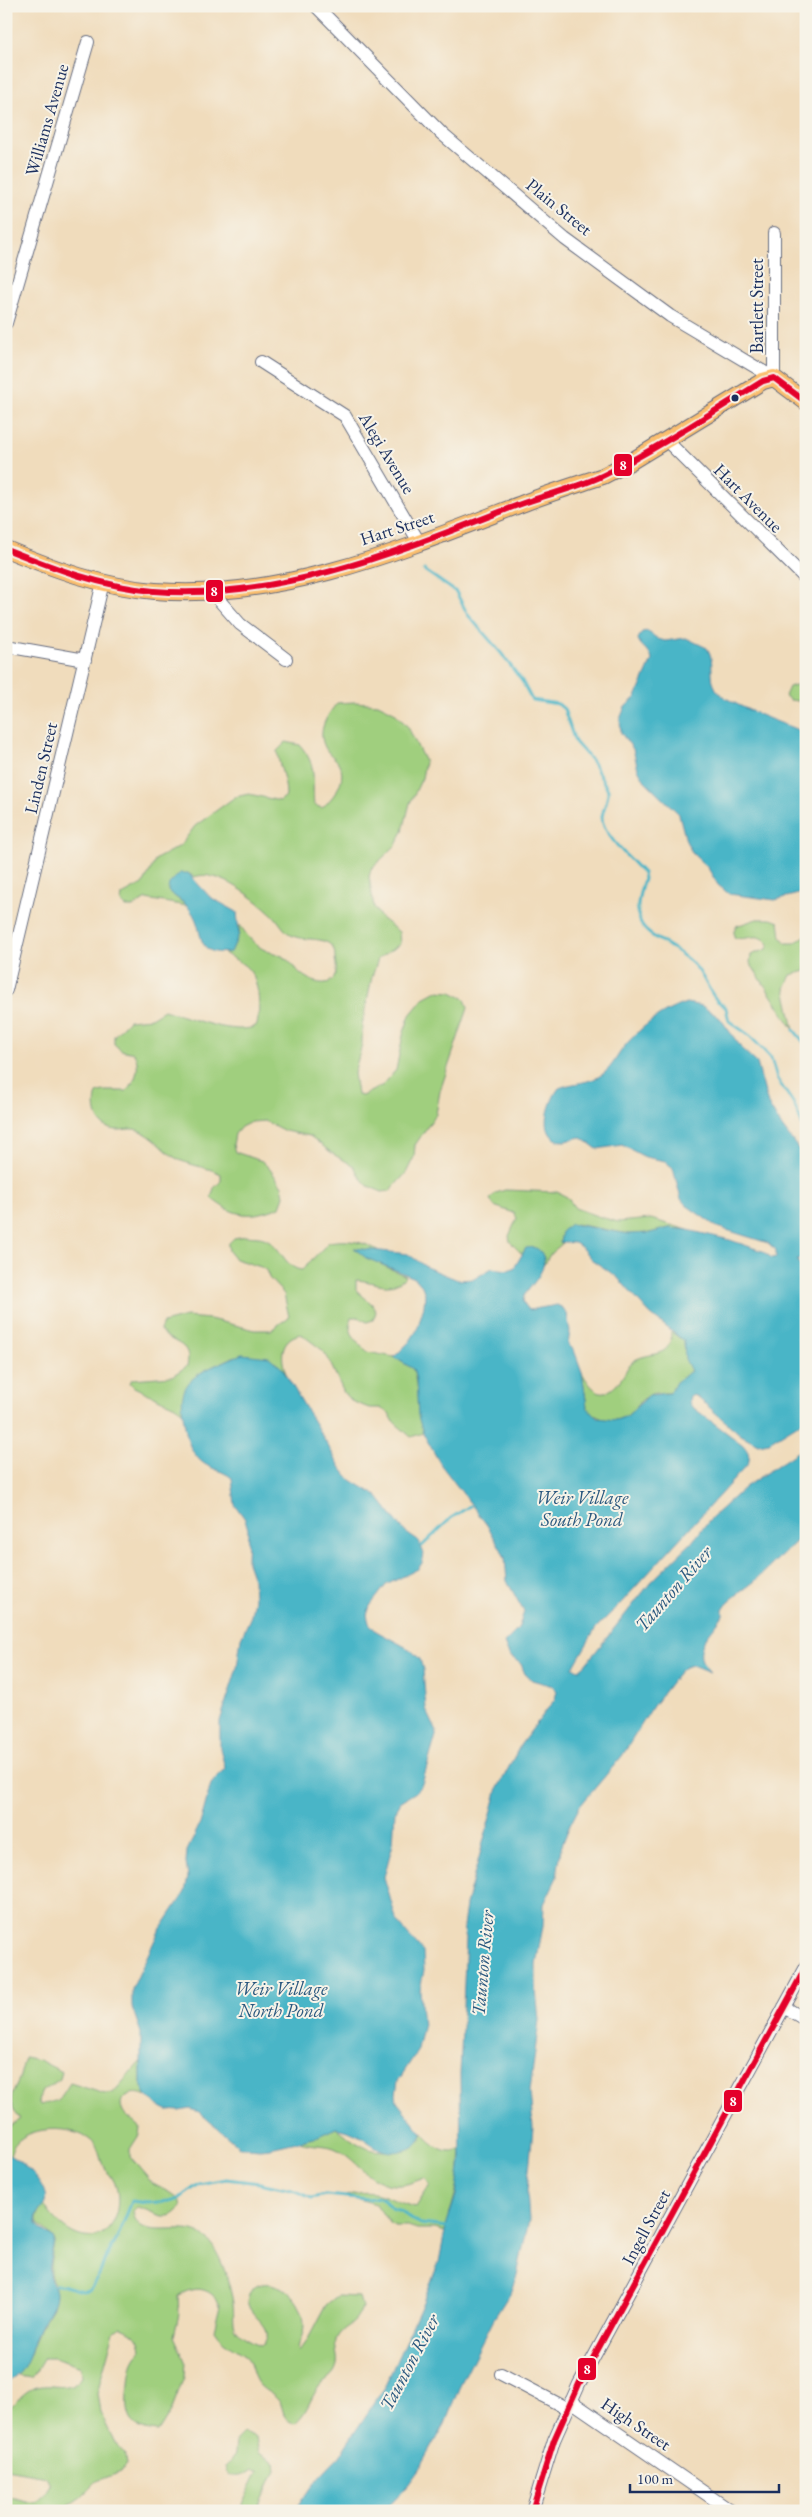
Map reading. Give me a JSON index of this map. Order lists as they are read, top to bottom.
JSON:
{
  "streets": {
    "main road": ["Plain Street", "Hart Street"],
    "street": [
      "Williams Avenue",
      "Bartlett Street",
      "Alegi Avenue",
      "Hart Avenue",
      "Linden Street",
      "Ingell Street",
      "High Street"
    ]
  },
  "crossings": [
    ["Plain Street", "Bartlett Street"],
    ["Plain Street", "Hart Street"],
    ["Bartlett Street", "Hart Street"],
    ["Alegi Avenue", "Hart Street"],
    ["Hart Avenue", "Hart Street"],
    ["Hart Street", "Linden Street"],
    ["Ingell Street", "High Street"]
  ],
  "water": ["Weir Village South Pond", "Taunton River", "Weir Village North Pond"],
  "lines": ["transit line 8"],
  "scale_bar": "100 m"
}
